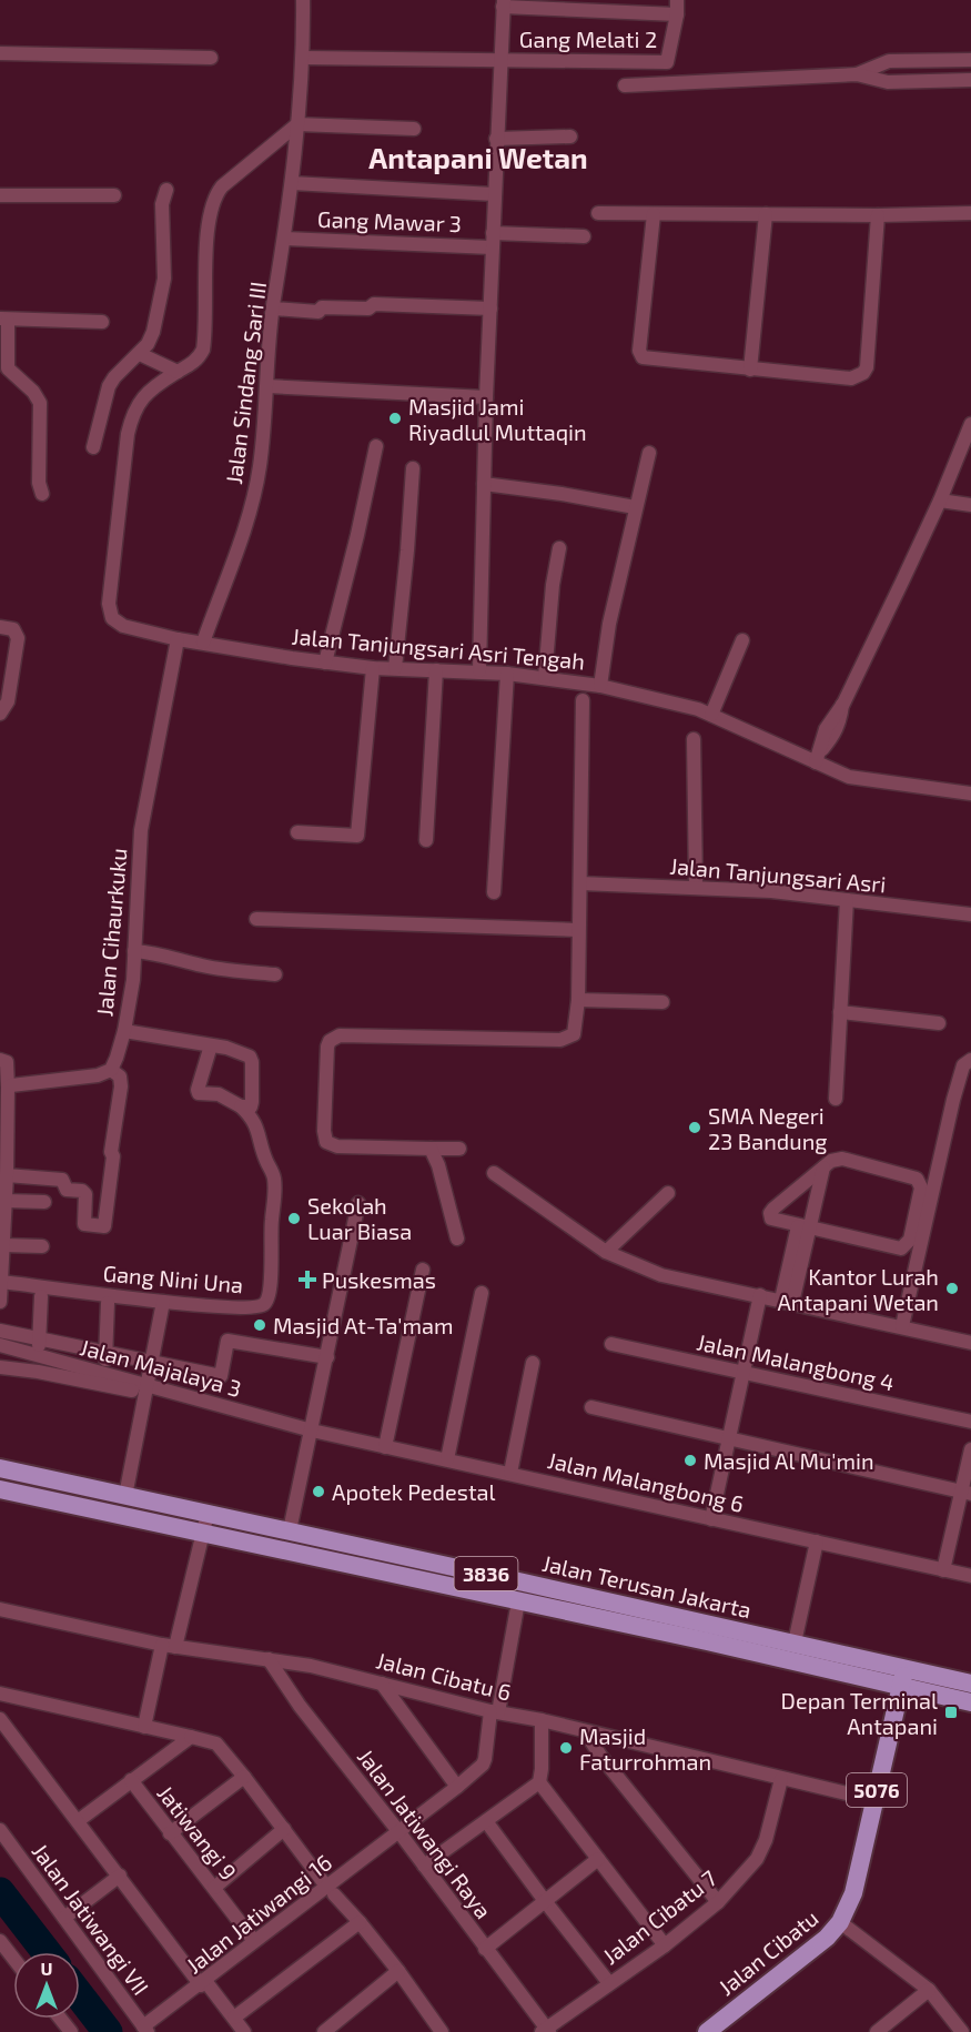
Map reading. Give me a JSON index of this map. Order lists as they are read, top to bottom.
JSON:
{
  "streets": {
    "main road": [
      "3836",
      "Jalan Terusan Jakarta",
      "5076",
      "Jalan Cibatu"
    ],
    "street": [
      "Gang Melati 2",
      "Gang Mawar 3",
      "Jalan Sindang Sari III",
      "Jalan Tanjungsari Asri Tengah",
      "Jalan Tanjungsari Asri",
      "Jalan Cihaurkuku",
      "Gang Nini Una",
      "Jalan Malangbong 4",
      "Jalan Majalaya 3",
      "Jalan Malangbong 6",
      "Jalan Cibatu 6",
      "Jatiwangi 9",
      "Jalan Jatiwangi Raya",
      "Jalan Jatiwangi 16",
      "Jalan Cibatu 7",
      "Jalan Jatiwangi VII"
    ]
  },
  "crossings": [
    ["Gang Mawar 3", "Jalan Sindang Sari III"],
    ["Jalan Sindang Sari III", "Jalan Tanjungsari Asri Tengah"],
    ["Jalan Tanjungsari Asri Tengah", "Jalan Cihaurkuku"],
    ["Jalan Majalaya 3", "Jalan Malangbong 6"],
    ["Jalan Terusan Jakarta", "Jalan Jatiwangi 16"],
    ["Jalan Terusan Jakarta", "Jalan Cibatu"],
    ["Jalan Cibatu 6", "Jalan Jatiwangi Raya"],
    ["Jalan Cibatu 6", "Jalan Jatiwangi 16"],
    ["Jalan Cibatu 6", "Jalan Cibatu 7"],
    ["Jalan Cibatu 6", "Jalan Cibatu"],
    ["Jatiwangi 9", "Jalan Jatiwangi 16"],
    ["Jalan Jatiwangi Raya", "Jalan Jatiwangi 16"],
    ["Jalan Jatiwangi Raya", "Jalan Cibatu 7"],
    ["Jalan Jatiwangi 16", "Jalan Jatiwangi VII"]
  ],
  "districts": ["Antapani Wetan"],
  "places": {
    "other": [
      "Masjid Jami Riyadlul Muttaqin",
      "SMA Negeri 23 Bandung",
      "Sekolah Luar Biasa",
      "Kantor Lurah Antapani Wetan",
      "Masjid At-Ta'mam",
      "Masjid Al Mu'min",
      "Apotek Pedestal",
      "Masjid Faturrohman"
    ],
    "health": ["Puskesmas"],
    "transit": ["Depan Terminal Antapani"]
  },
  "north": "top"
}
